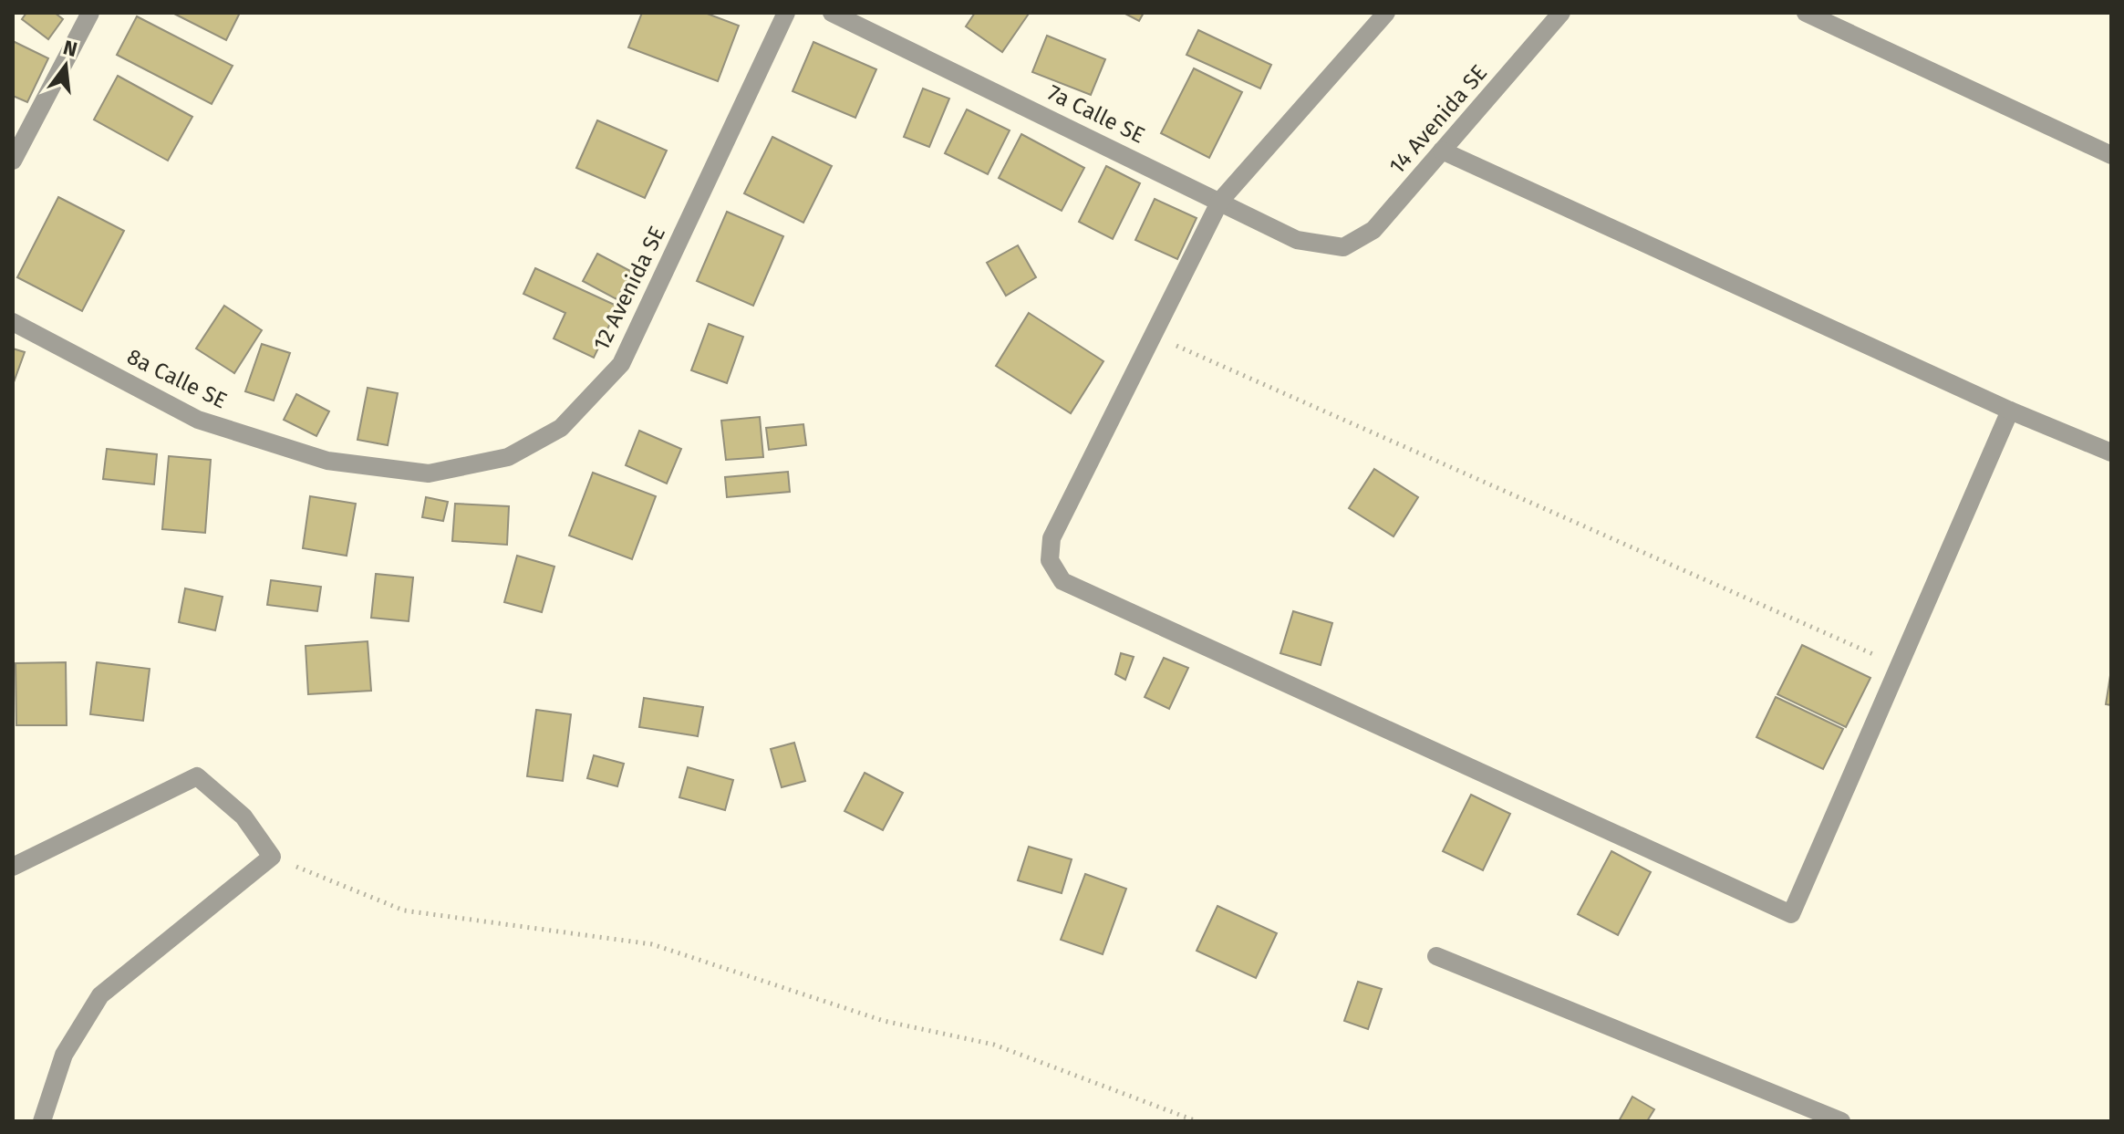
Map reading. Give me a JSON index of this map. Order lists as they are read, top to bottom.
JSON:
{
  "streets": {
    "street": [
      "7a Calle SE",
      "14 Avenida SE",
      "12 Avenida SE",
      "8a Calle SE"
    ]
  },
  "crossings": [
    ["7a Calle SE", "14 Avenida SE"],
    ["12 Avenida SE", "8a Calle SE"]
  ],
  "north": "top"
}
